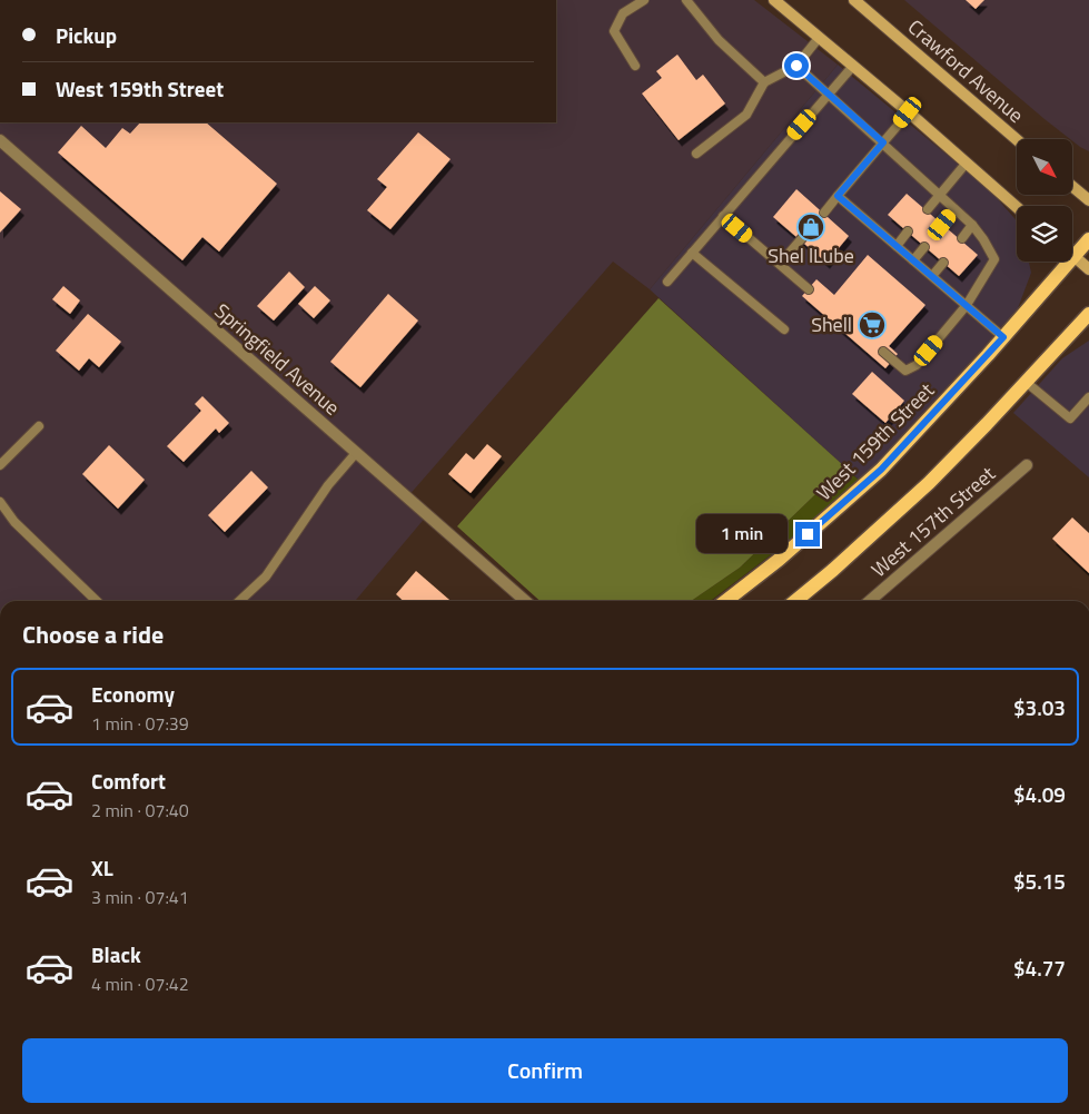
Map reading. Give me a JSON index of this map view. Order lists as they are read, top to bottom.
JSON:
{
  "streets": {
    "main road": ["Crawford Avenue", "West 159th Street"],
    "street": ["Springfield Avenue", "West 157th Street"]
  },
  "places": {
    "shop": ["Shel lLube"],
    "supermarket": ["Shell"]
  },
  "north": "bottom right",
  "page": {
    "banner": ["Pickup", "West 159th Street"],
    "bubble": "1 min",
    "heading": "Choose a ride",
    "list": [
      {
        "name": "Economy",
        "note": "1 min · 07:39",
        "value": "$3.03"
      },
      {
        "name": "Comfort",
        "note": "2 min · 07:40",
        "value": "$4.09"
      },
      {
        "name": "XL",
        "note": "3 min · 07:41",
        "value": "$5.15"
      },
      {
        "name": "Black",
        "note": "4 min · 07:42",
        "value": "$4.77"
      }
    ],
    "buttons": "Confirm"
  }
}
